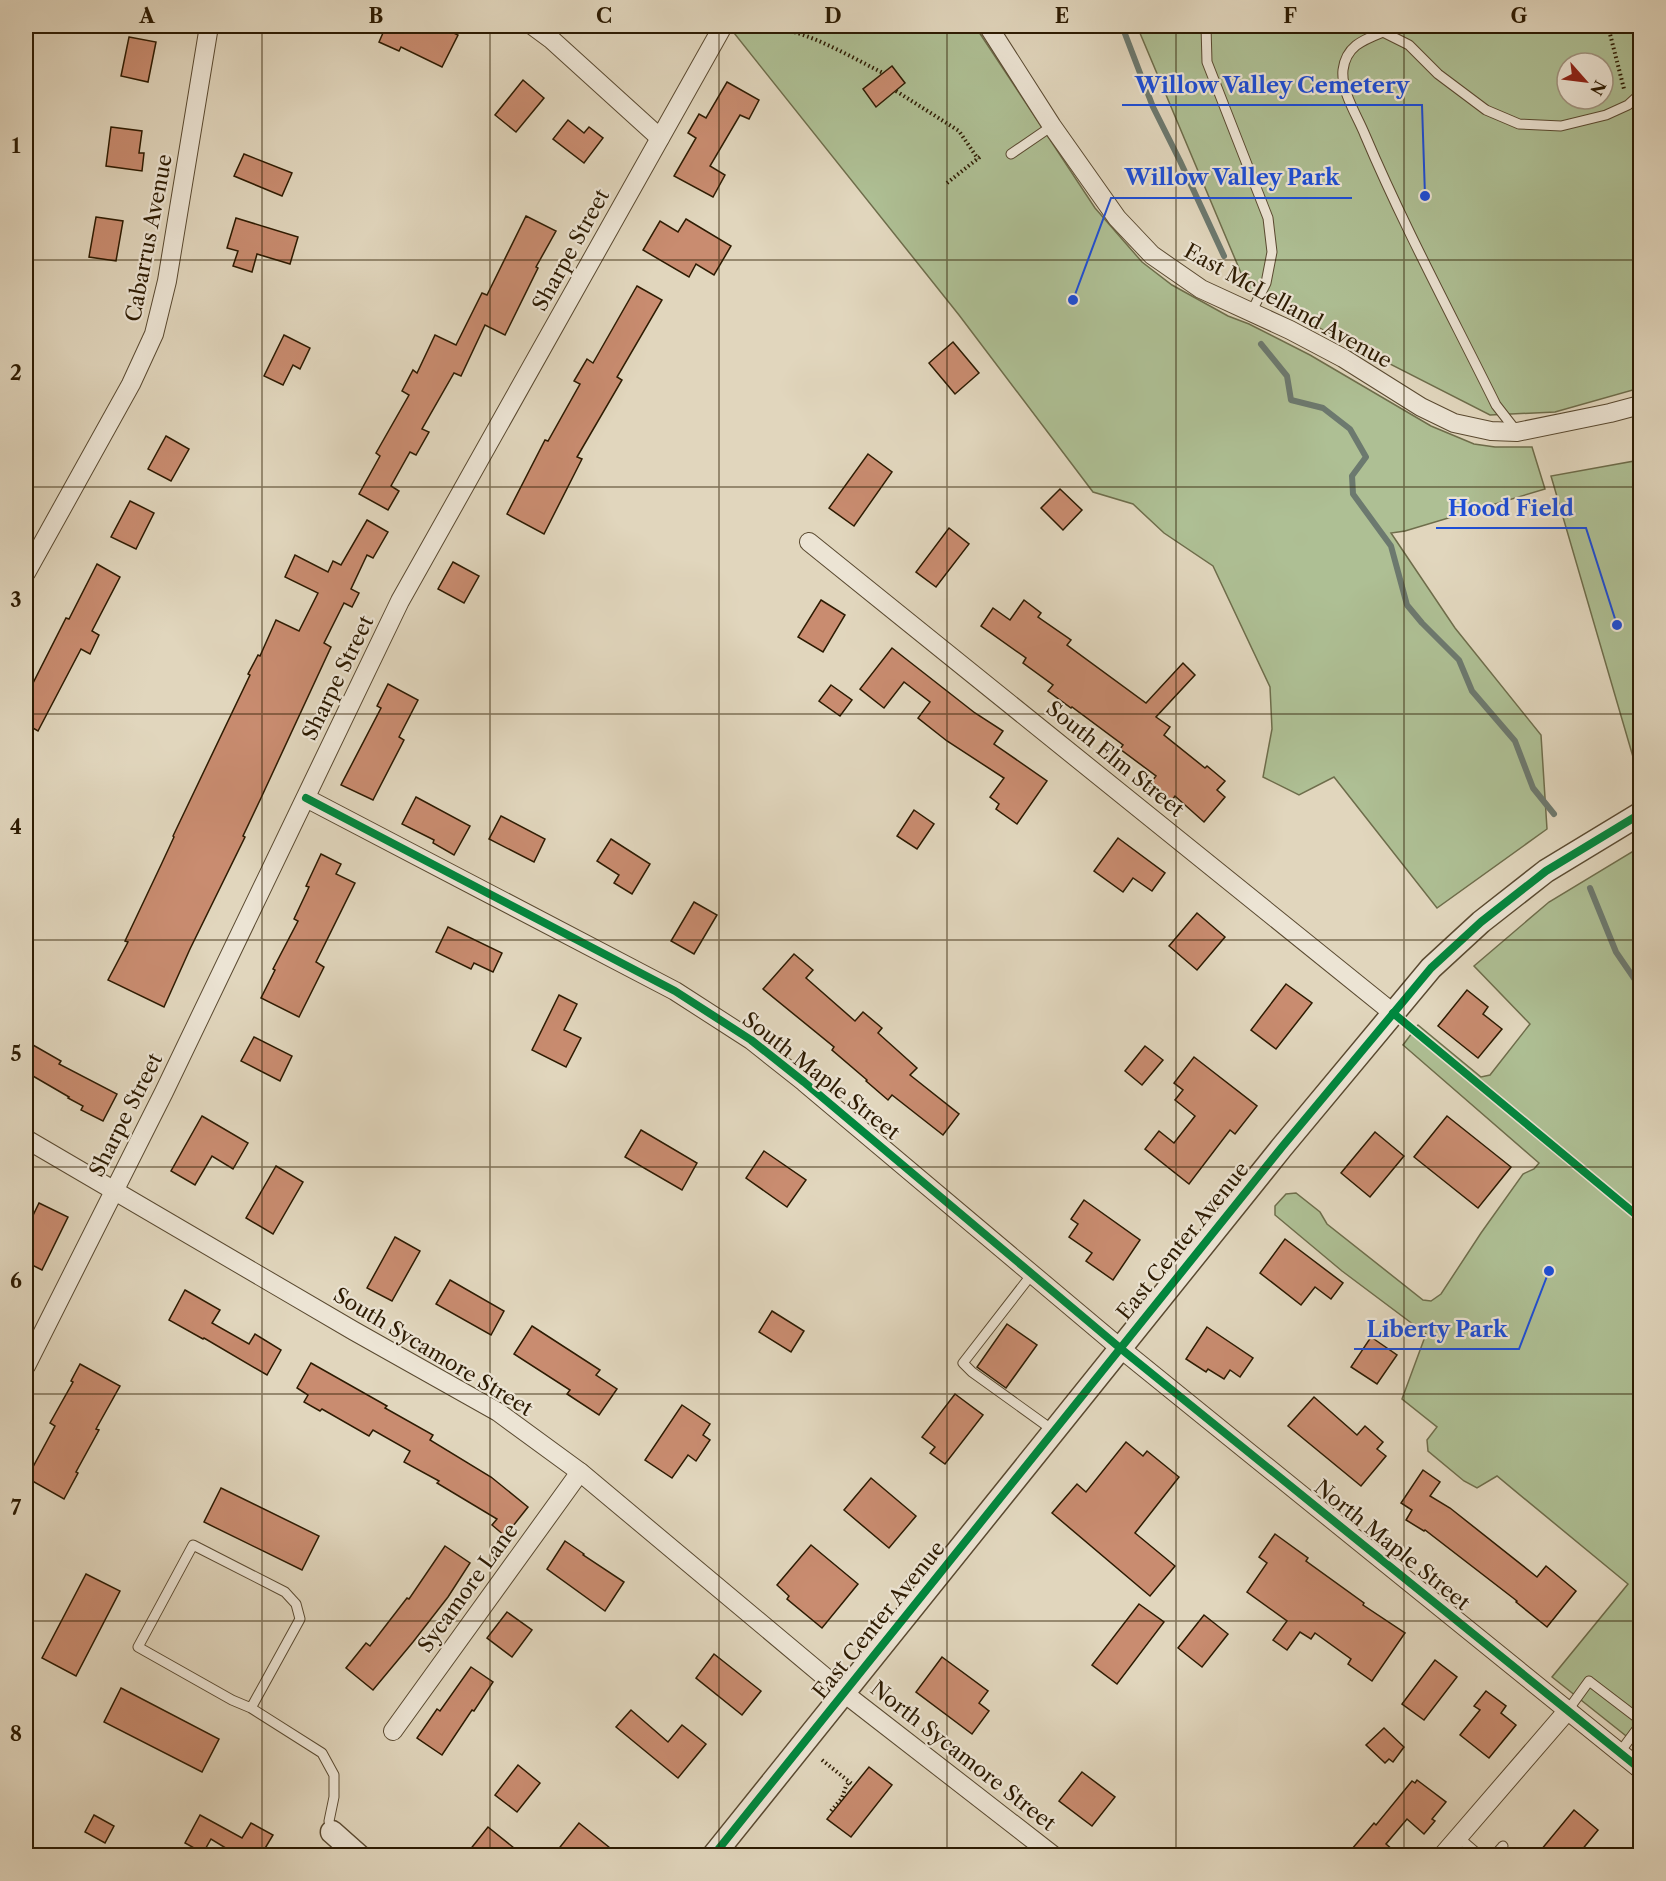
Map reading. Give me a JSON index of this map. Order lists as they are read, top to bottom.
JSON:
{
  "streets": {
    "street": [
      "Cabarrus Avenue",
      "Sharpe Street",
      "East McLelland Avenue",
      "South Elm Street",
      "South Maple Street",
      "East Center Avenue",
      "South Sycamore Street",
      "North Maple Street",
      "Sycamore Lane",
      "North Sycamore Street"
    ]
  },
  "crossings": [
    ["Sharpe Street", "South Maple Street"],
    ["Sharpe Street", "South Sycamore Street"],
    ["South Elm Street", "East Center Avenue"],
    ["South Maple Street", "East Center Avenue"],
    ["South Maple Street", "North Maple Street"],
    ["East Center Avenue", "South Sycamore Street"],
    ["East Center Avenue", "North Maple Street"],
    ["East Center Avenue", "North Sycamore Street"],
    ["South Sycamore Street", "Sycamore Lane"],
    ["South Sycamore Street", "North Sycamore Street"]
  ],
  "places": [
    "Willow Valley Cemetery",
    "Willow Valley Park",
    "Hood Field",
    "Liberty Park"
  ],
  "north": "bottom right",
  "grid": {
    "columns": [
      "A",
      "B",
      "C",
      "D",
      "E",
      "F",
      "G"
    ],
    "rows": [
      "1",
      "2",
      "3",
      "4",
      "5",
      "6",
      "7",
      "8"
    ]
  }
}
